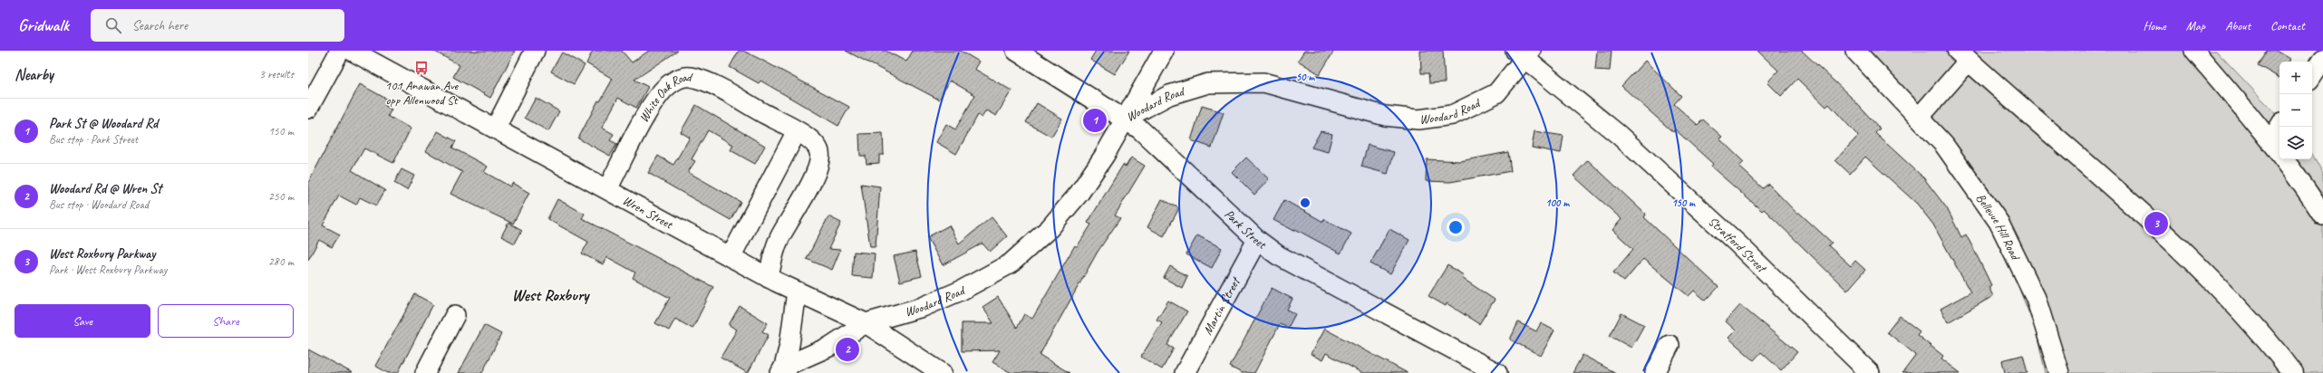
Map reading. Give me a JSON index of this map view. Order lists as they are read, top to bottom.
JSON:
{
  "streets": {
    "street": [
      "White Oak Road",
      "Woodard Road",
      "Wren Street",
      "Bellevue Hill Road",
      "Park Street",
      "Stratford Street",
      "Martin Street"
    ]
  },
  "crossings": [
    ["White Oak Road", "Wren Street"],
    ["Woodard Road", "Wren Street"],
    ["Woodard Road", "Park Street"],
    ["Woodard Road", "Stratford Street"],
    ["Park Street", "Martin Street"]
  ],
  "districts": ["West Roxbury"],
  "places": {
    "bus stop": ["101 Anawan Ave opp Allenwood St"]
  },
  "page": {
    "header": "Gridwalk",
    "search": "Search here",
    "nav": [
      "Home",
      "Map",
      "About",
      "Contact"
    ],
    "heading": ["Nearby", "3 results"],
    "map_buttons": ["+", "−"],
    "list": [
      {
        "mark": "1",
        "name": "Park St @ Woodard Rd",
        "note": "Bus stop · Park Street",
        "value": "150 m"
      },
      {
        "mark": "2",
        "name": "Woodard Rd @ Wren St",
        "note": "Bus stop · Woodard Road",
        "value": "250 m"
      },
      {
        "mark": "3",
        "name": "West Roxbury Parkway",
        "note": "Park · West Roxbury Parkway",
        "value": "280 m"
      }
    ],
    "pins": ["1", "3", "2"],
    "buttons": ["Save", "Share"]
  },
  "rings": ["50 m", "100 m", "150 m"]
}
